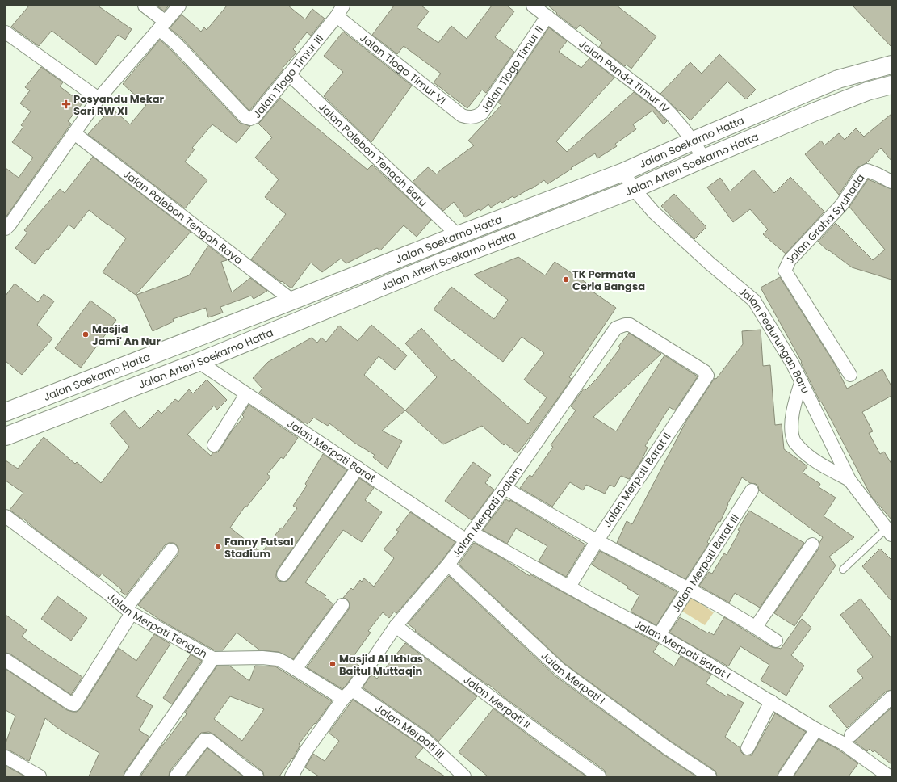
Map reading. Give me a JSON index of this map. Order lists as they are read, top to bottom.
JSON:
{
  "streets": {
    "main road": ["Jalan Soekarno Hatta", "Jalan Arteri Soekarno Hatta"],
    "street": [
      "Jalan Tlogo Timur VI",
      "Jalan Tlogo Timur II",
      "Jalan Tlogo Timur III",
      "Jalan Panda Timur IV",
      "Jalan Palebon Tengah Baru",
      "Jalan Palebon Tengah Raya",
      "Jalan Graha Syuhada",
      "Jalan Pedurungan Baru",
      "Jalan Merpati Barat",
      "Jalan Merpati Barat II",
      "Jalan Merpati Dalam",
      "Jalan Merpati Barat III",
      "Jalan Merpati Tengah",
      "Jalan Merpati Barat I",
      "Jalan Merpati I",
      "Jalan Merpati II",
      "Jalan Merpati III"
    ]
  },
  "crossings": [
    ["Jalan Tlogo Timur VI", "Jalan Tlogo Timur II"],
    ["Jalan Tlogo Timur VI", "Jalan Tlogo Timur III"],
    ["Jalan Tlogo Timur II", "Jalan Panda Timur IV"],
    ["Jalan Tlogo Timur III", "Jalan Palebon Tengah Baru"],
    ["Jalan Panda Timur IV", "Jalan Soekarno Hatta"],
    ["Jalan Panda Timur IV", "Jalan Arteri Soekarno Hatta"],
    ["Jalan Soekarno Hatta", "Jalan Palebon Tengah Baru"],
    ["Jalan Soekarno Hatta", "Jalan Palebon Tengah Raya"],
    ["Jalan Soekarno Hatta", "Jalan Pedurungan Baru"],
    ["Jalan Arteri Soekarno Hatta", "Jalan Pedurungan Baru"],
    ["Jalan Arteri Soekarno Hatta", "Jalan Merpati Barat"],
    ["Jalan Merpati Barat", "Jalan Merpati Dalam"],
    ["Jalan Merpati Barat", "Jalan Merpati Barat I"],
    ["Jalan Merpati Barat II", "Jalan Merpati Dalam"],
    ["Jalan Merpati Barat II", "Jalan Merpati Barat I"],
    ["Jalan Merpati Dalam", "Jalan Merpati Tengah"],
    ["Jalan Merpati Dalam", "Jalan Merpati Barat I"],
    ["Jalan Merpati Dalam", "Jalan Merpati I"],
    ["Jalan Merpati Dalam", "Jalan Merpati II"],
    ["Jalan Merpati Dalam", "Jalan Merpati III"],
    ["Jalan Merpati Barat III", "Jalan Merpati Barat I"],
    ["Jalan Merpati Tengah", "Jalan Merpati III"]
  ],
  "places": {
    "health": ["Posyandu Mekar Sari RW XI"],
    "other": [
      "TK Permata Ceria Bangsa",
      "Masjid Jami' An Nur",
      "Fanny Futsal Stadium",
      "Masjid Al Ikhlas Baitul Muttaqin"
    ]
  }
}
